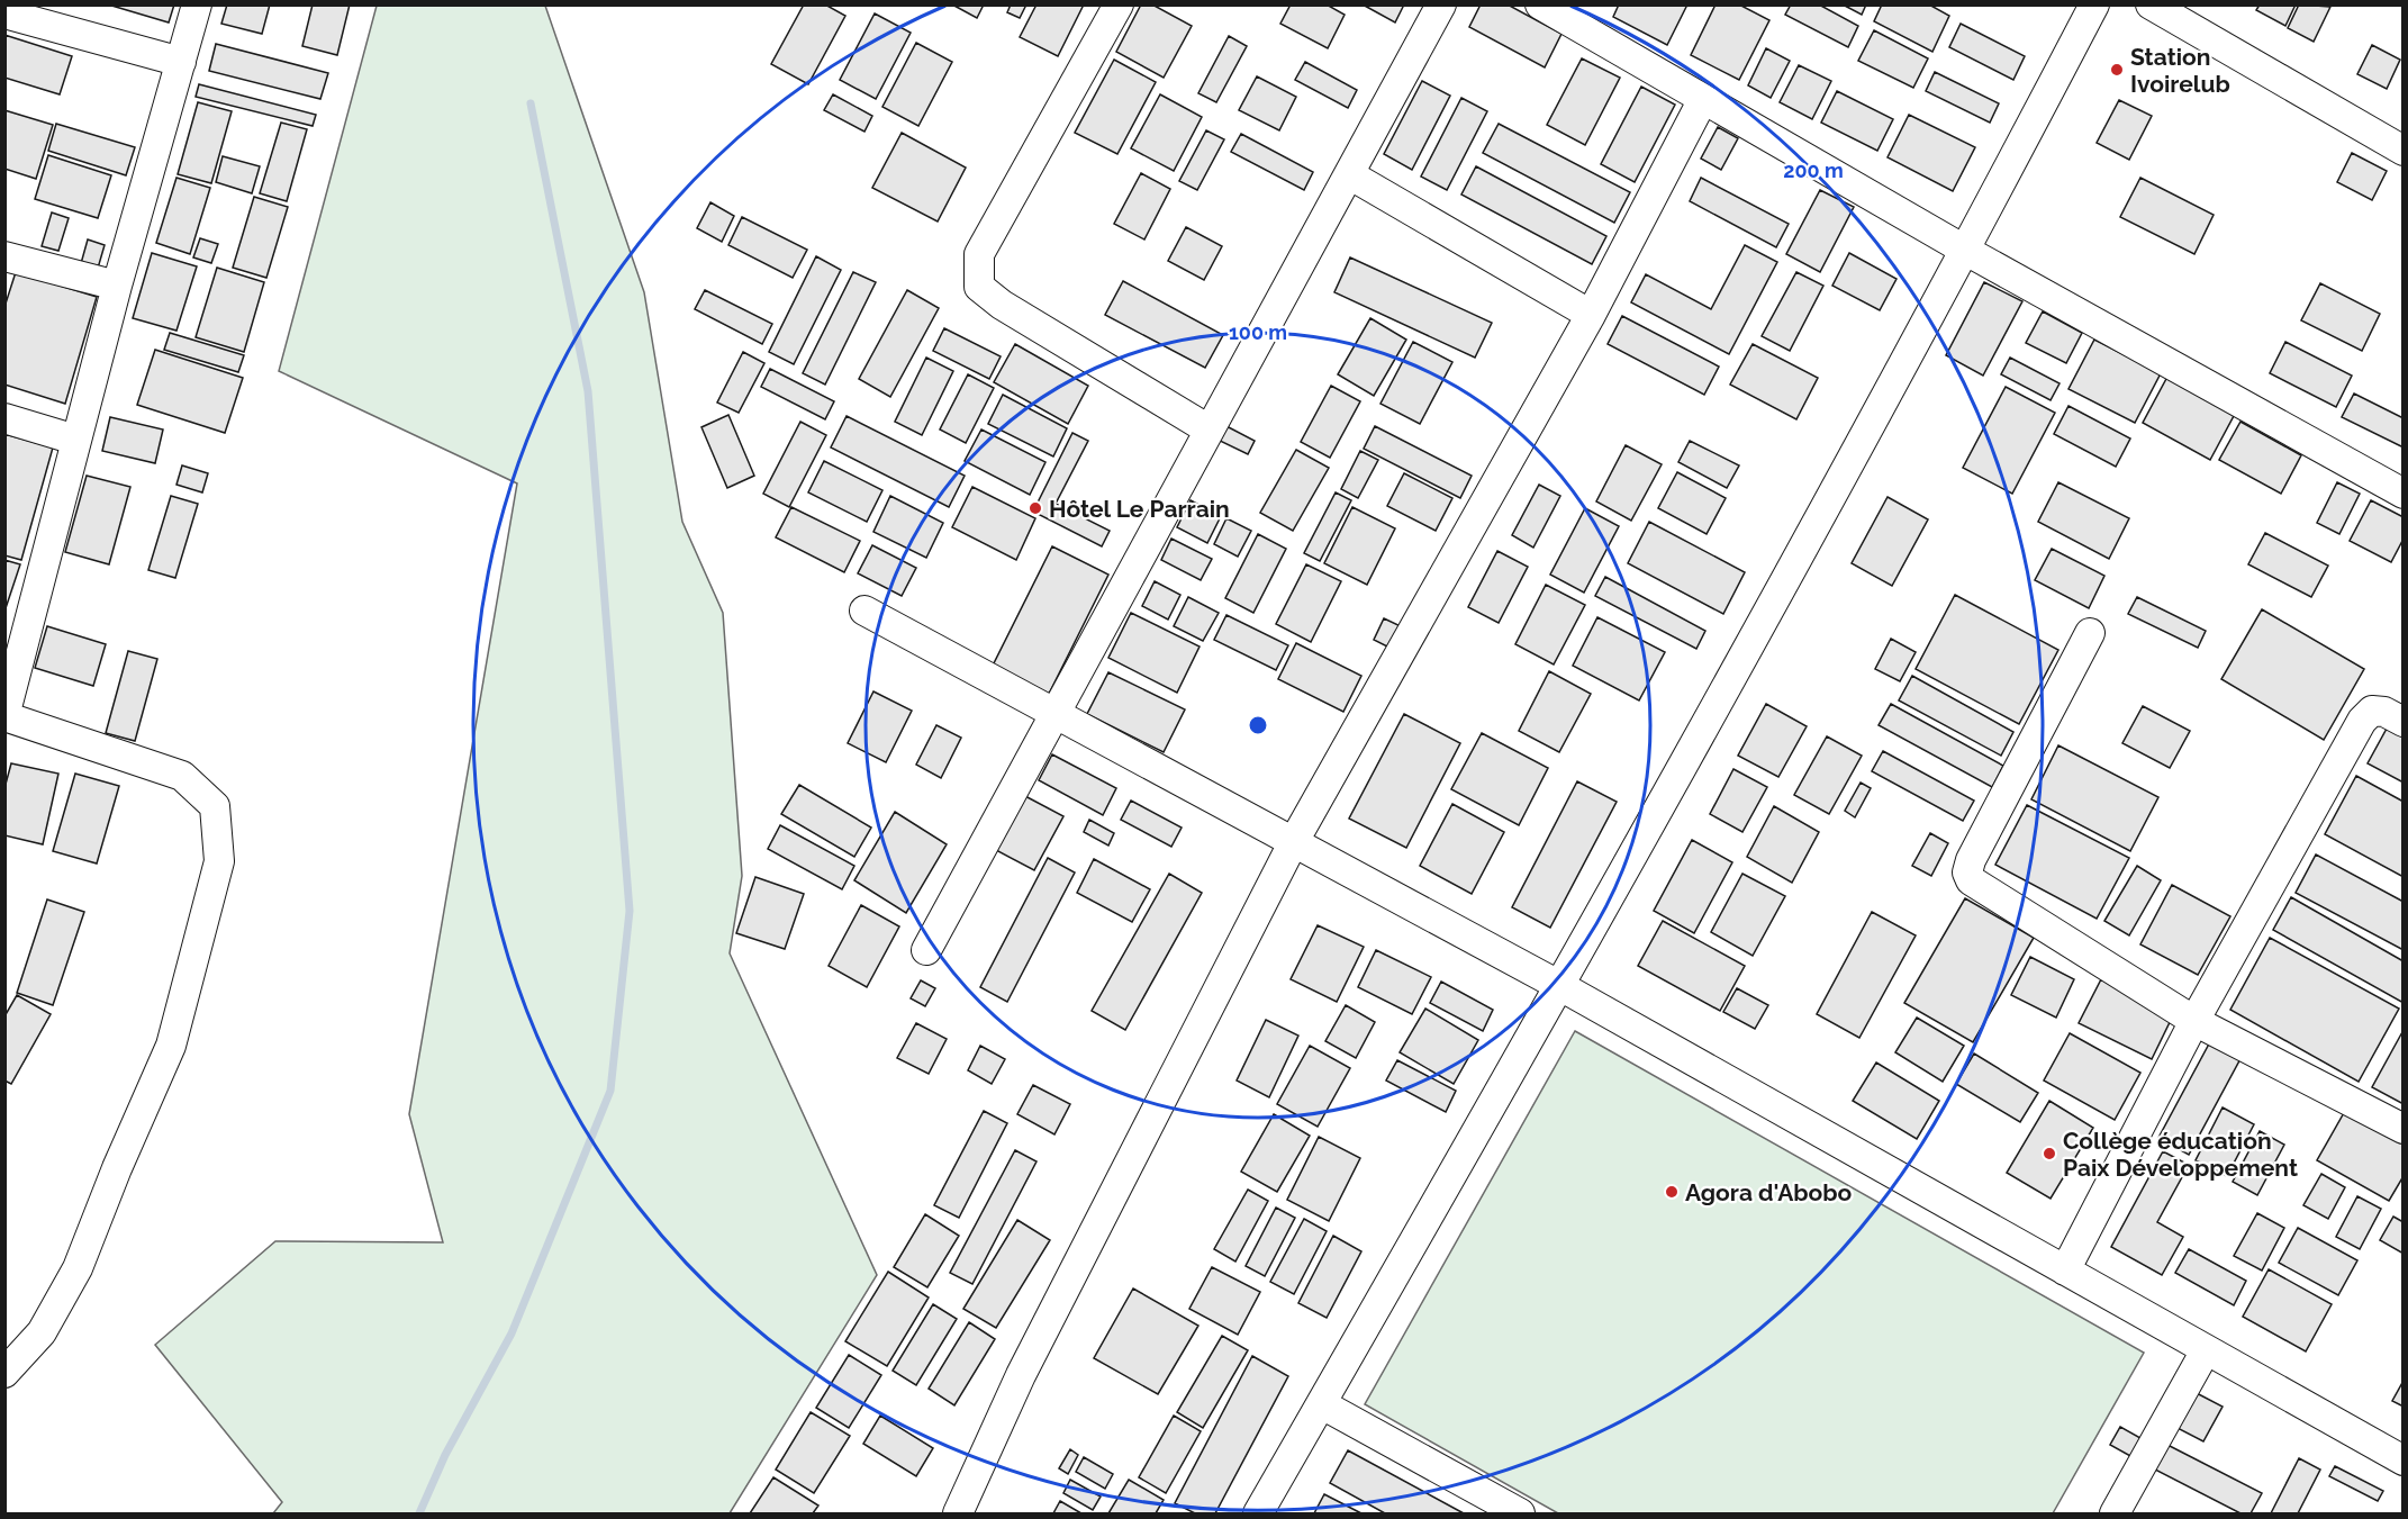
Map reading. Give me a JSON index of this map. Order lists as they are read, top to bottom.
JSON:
{
  "places": [
    "Station Ivoirelub",
    "Hôtel Le Parrain",
    "Collège éducation Paix Développement",
    "Agora d'Abobo"
  ],
  "rings": ["200 m", "100 m"]
}
